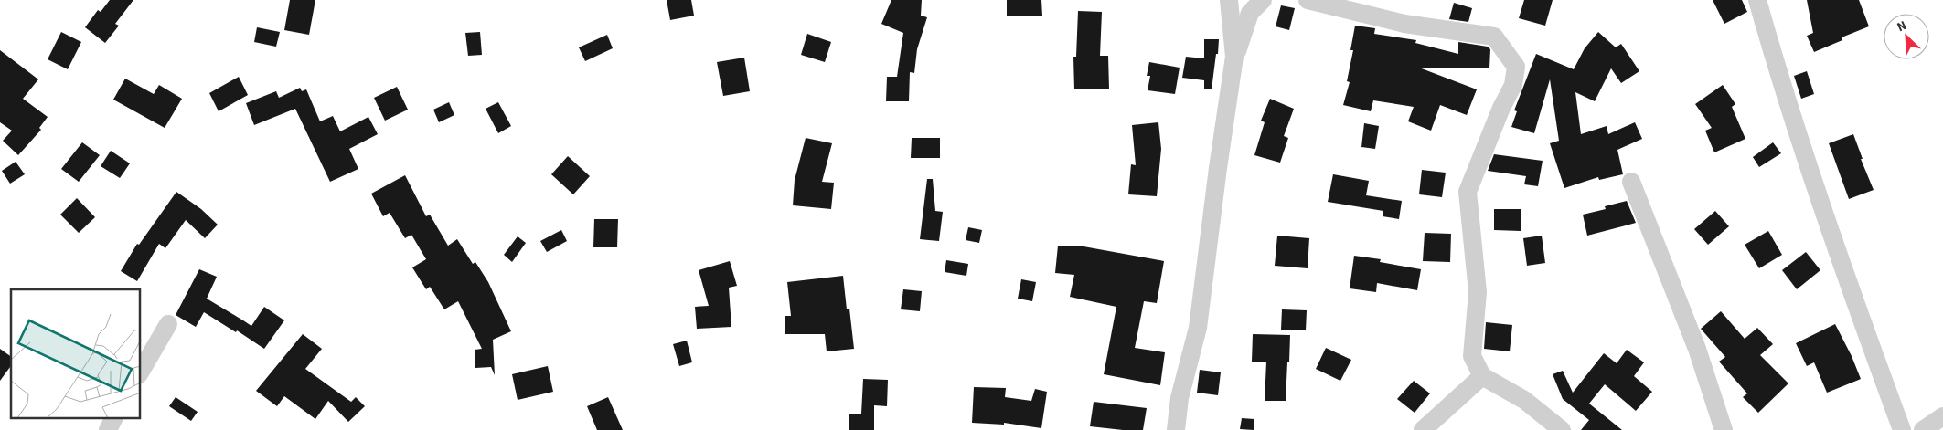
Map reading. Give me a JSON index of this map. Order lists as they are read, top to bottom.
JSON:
{
  "north": "top left"
}
